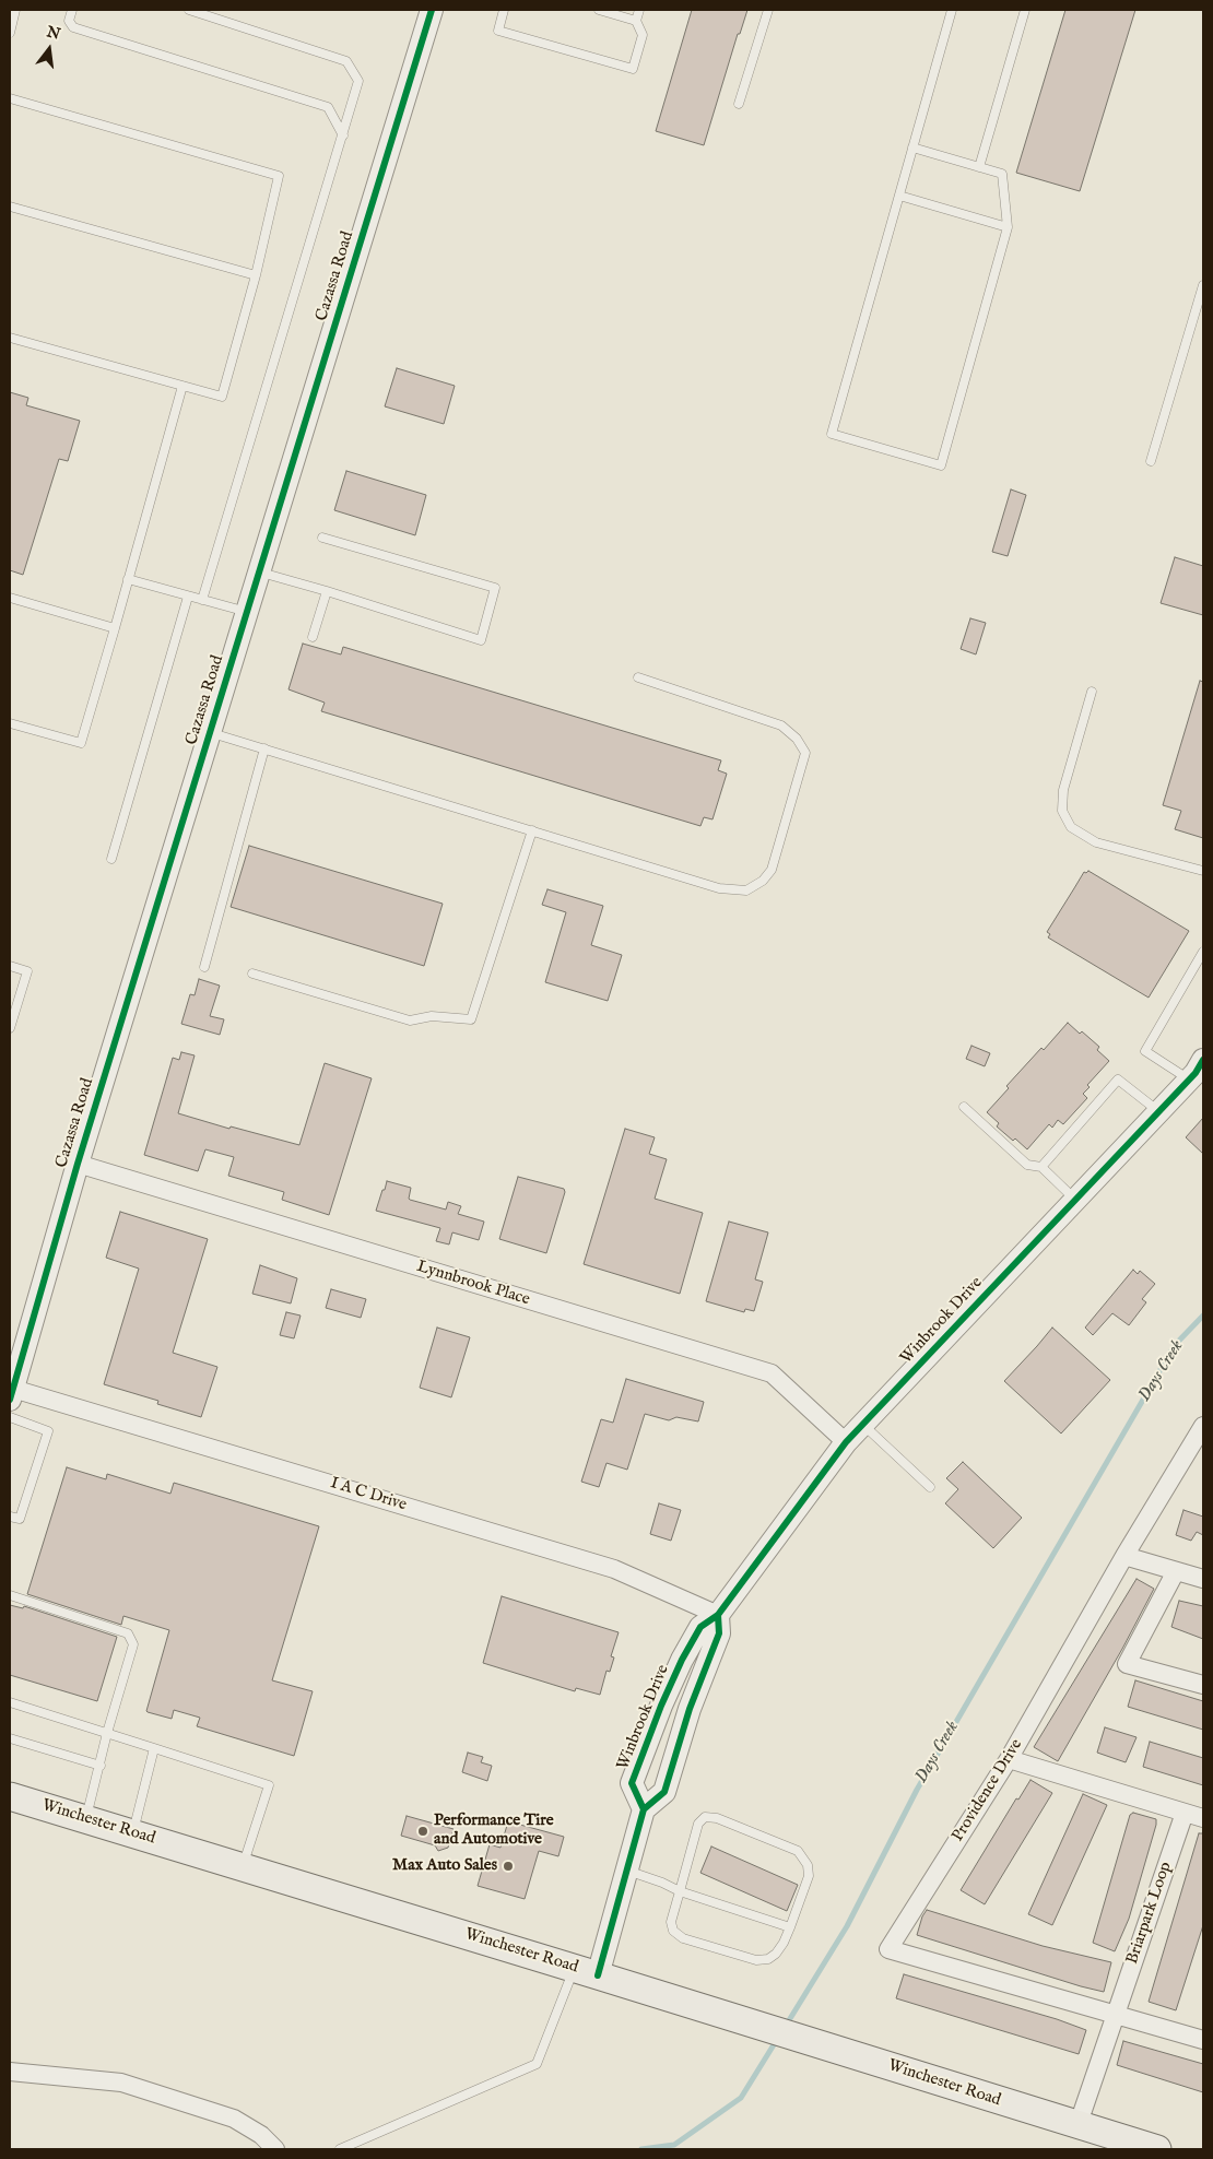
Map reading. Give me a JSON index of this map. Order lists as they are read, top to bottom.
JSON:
{
  "streets": {
    "main road": ["Winchester Road"],
    "street": [
      "Cazassa Road",
      "Lynnbrook Place",
      "Winbrook Drive",
      "I A C Drive",
      "Providence Drive",
      "Briarpark Loop"
    ]
  },
  "crossings": [
    ["Cazassa Road", "Lynnbrook Place"],
    ["Cazassa Road", "I A C Drive"],
    ["Lynnbrook Place", "Winbrook Drive"],
    ["Winbrook Drive", "I A C Drive"],
    ["Providence Drive", "Briarpark Loop"],
    ["Winchester Road", "Briarpark Loop"]
  ],
  "water": ["Days Creek"],
  "places": ["Performance Tire and Automotive", "Max Auto Sales"],
  "north": "top"
}
